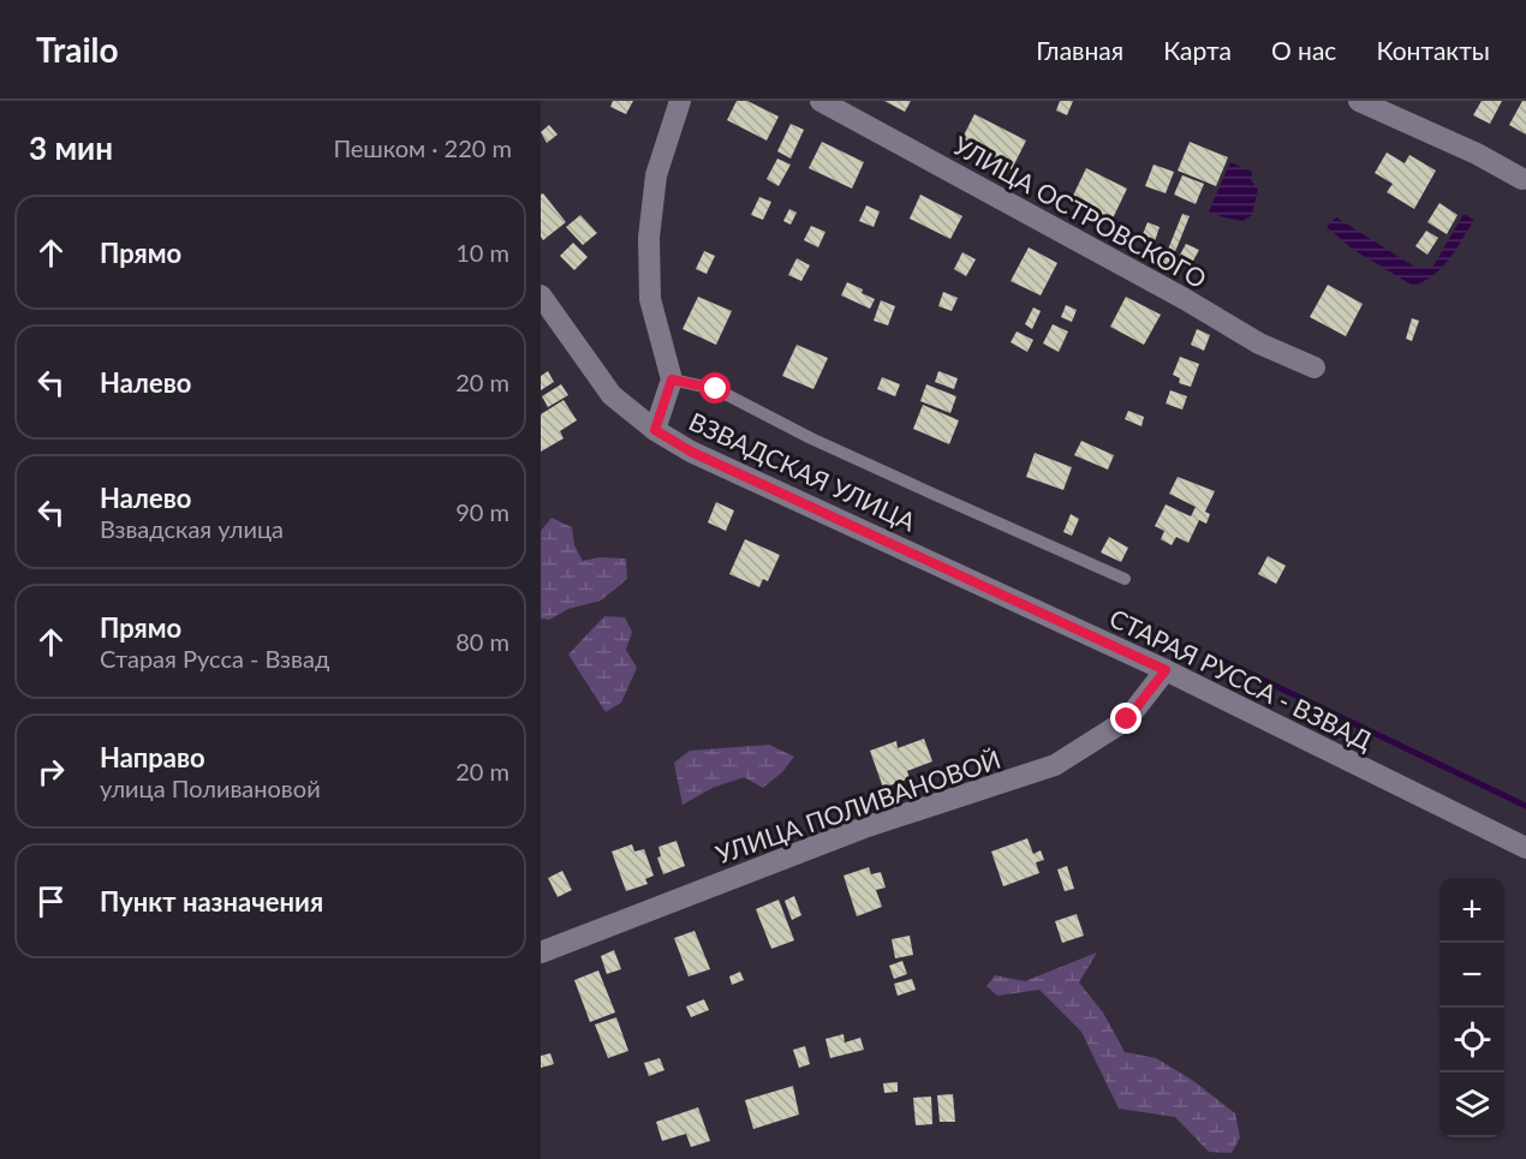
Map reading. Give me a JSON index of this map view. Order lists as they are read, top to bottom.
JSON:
{
  "streets": {
    "street": [
      "УЛИЦА ОСТРОВСКОГО",
      "ВЗВАДСКАЯ УЛИЦА",
      "СТАРАЯ РУССА - ВЗВАД",
      "УЛИЦА ПОЛИВАНОВОЙ"
    ]
  },
  "crossings": [
    ["ВЗВАДСКАЯ УЛИЦА", "СТАРАЯ РУССА - ВЗВАД"],
    ["СТАРАЯ РУССА - ВЗВАД", "УЛИЦА ПОЛИВАНОВОЙ"]
  ],
  "page": {
    "header": "Trailo",
    "nav": [
      "Главная",
      "Карта",
      "О нас",
      "Контакты"
    ],
    "heading": ["3 мин", "Пешком · 220 m"],
    "list": [
      ["Прямо", "10 m"],
      ["Налево", "20 m"],
      ["Налево", "Взвадская улица", "90 m"],
      ["Прямо", "Старая Русса - Взвад", "80 m"],
      ["Направо", "улица Поливановой", "20 m"],
      "Пункт назначения"
    ],
    "map_buttons": ["+", "−"]
  }
}
